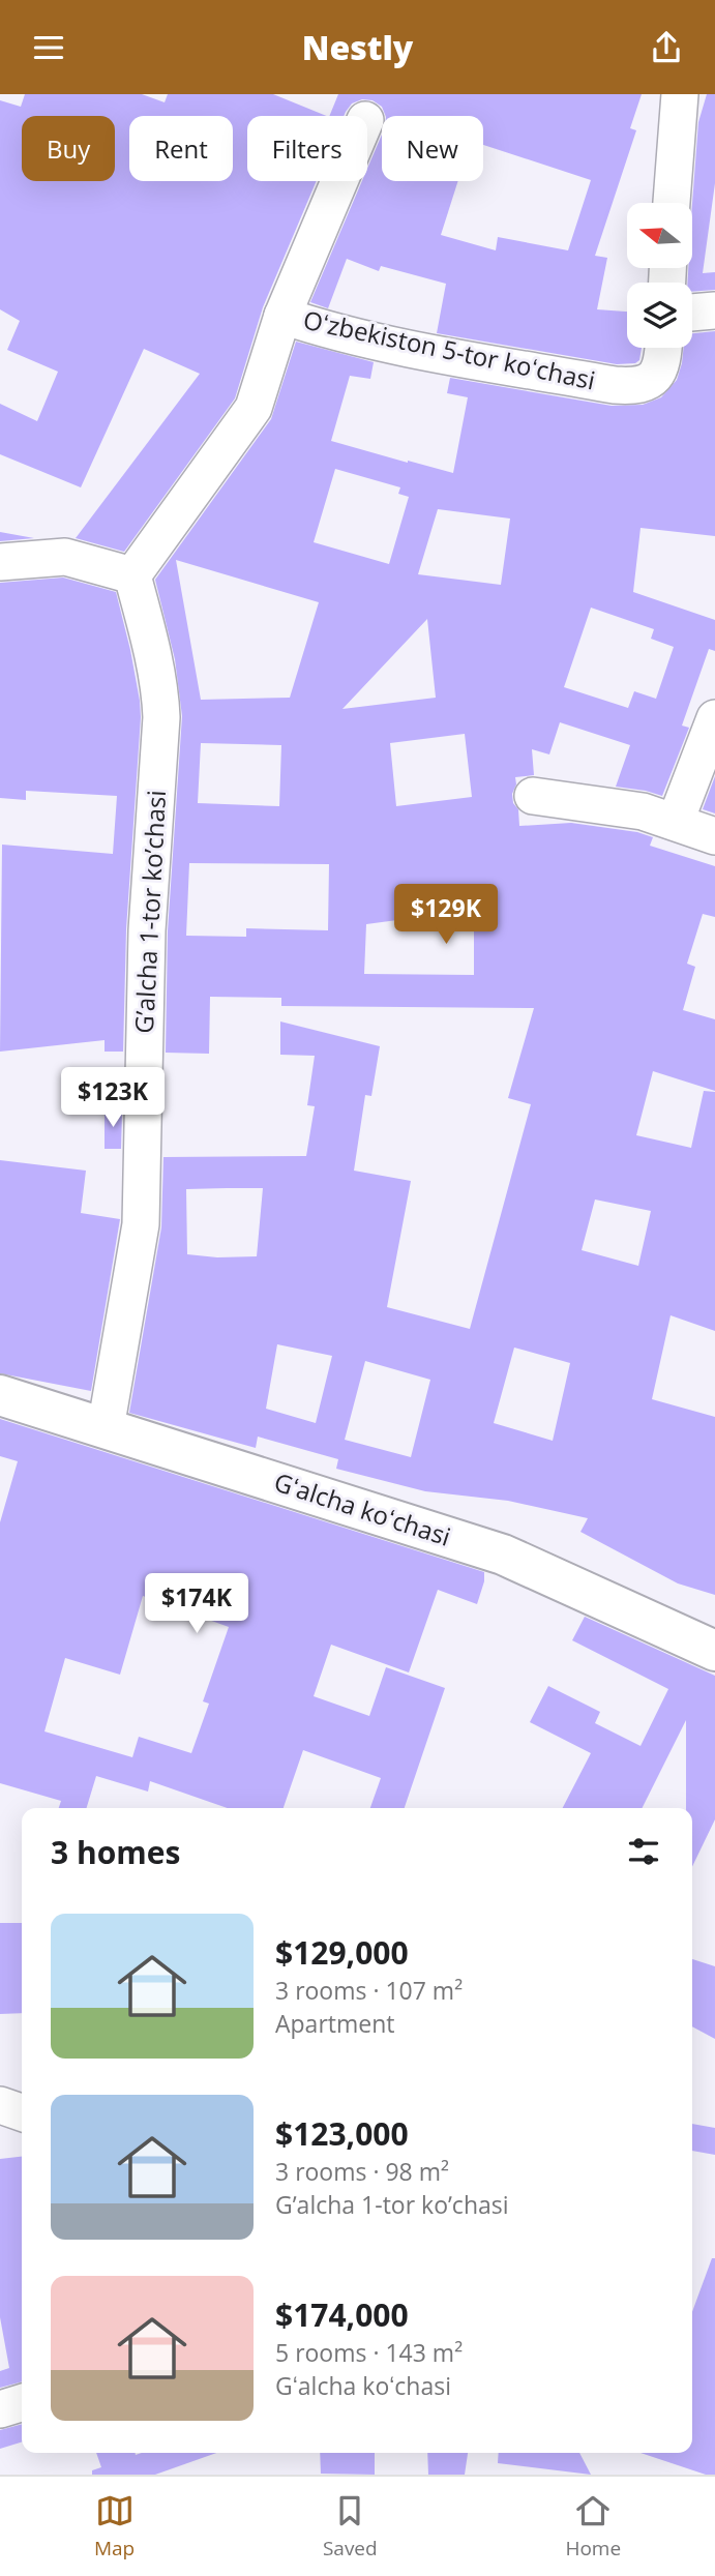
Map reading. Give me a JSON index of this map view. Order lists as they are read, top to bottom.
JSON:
{
  "streets": {
    "street": ["Oʻzbekiston 5-tor koʻchasi", "Gʼalcha 1-tor koʼchasi", "Gʻalcha koʻchasi"]
  },
  "crossings": [
    ["Oʻzbekiston 5-tor koʻchasi", "Gʼalcha 1-tor koʼchasi"],
    ["Gʼalcha 1-tor koʼchasi", "Gʻalcha koʻchasi"]
  ],
  "north": "left",
  "page": {
    "header": "Nestly",
    "chip": [
      "Buy",
      "Rent",
      "Filters",
      "New"
    ],
    "price": ["$129K", "$123K", "$174K"],
    "heading": "3 homes",
    "list": [
      {
        "name": "$129,000",
        "note": "3 rooms · 107 m² · Apartment"
      },
      {
        "name": "$123,000",
        "note": "3 rooms · 98 m² · Gʼalcha 1-tor koʼchasi"
      },
      {
        "name": "$174,000",
        "note": "5 rooms · 143 m² · Gʻalcha koʻchasi"
      }
    ],
    "tabs": ["Map", "Saved", "Home"]
  }
}
